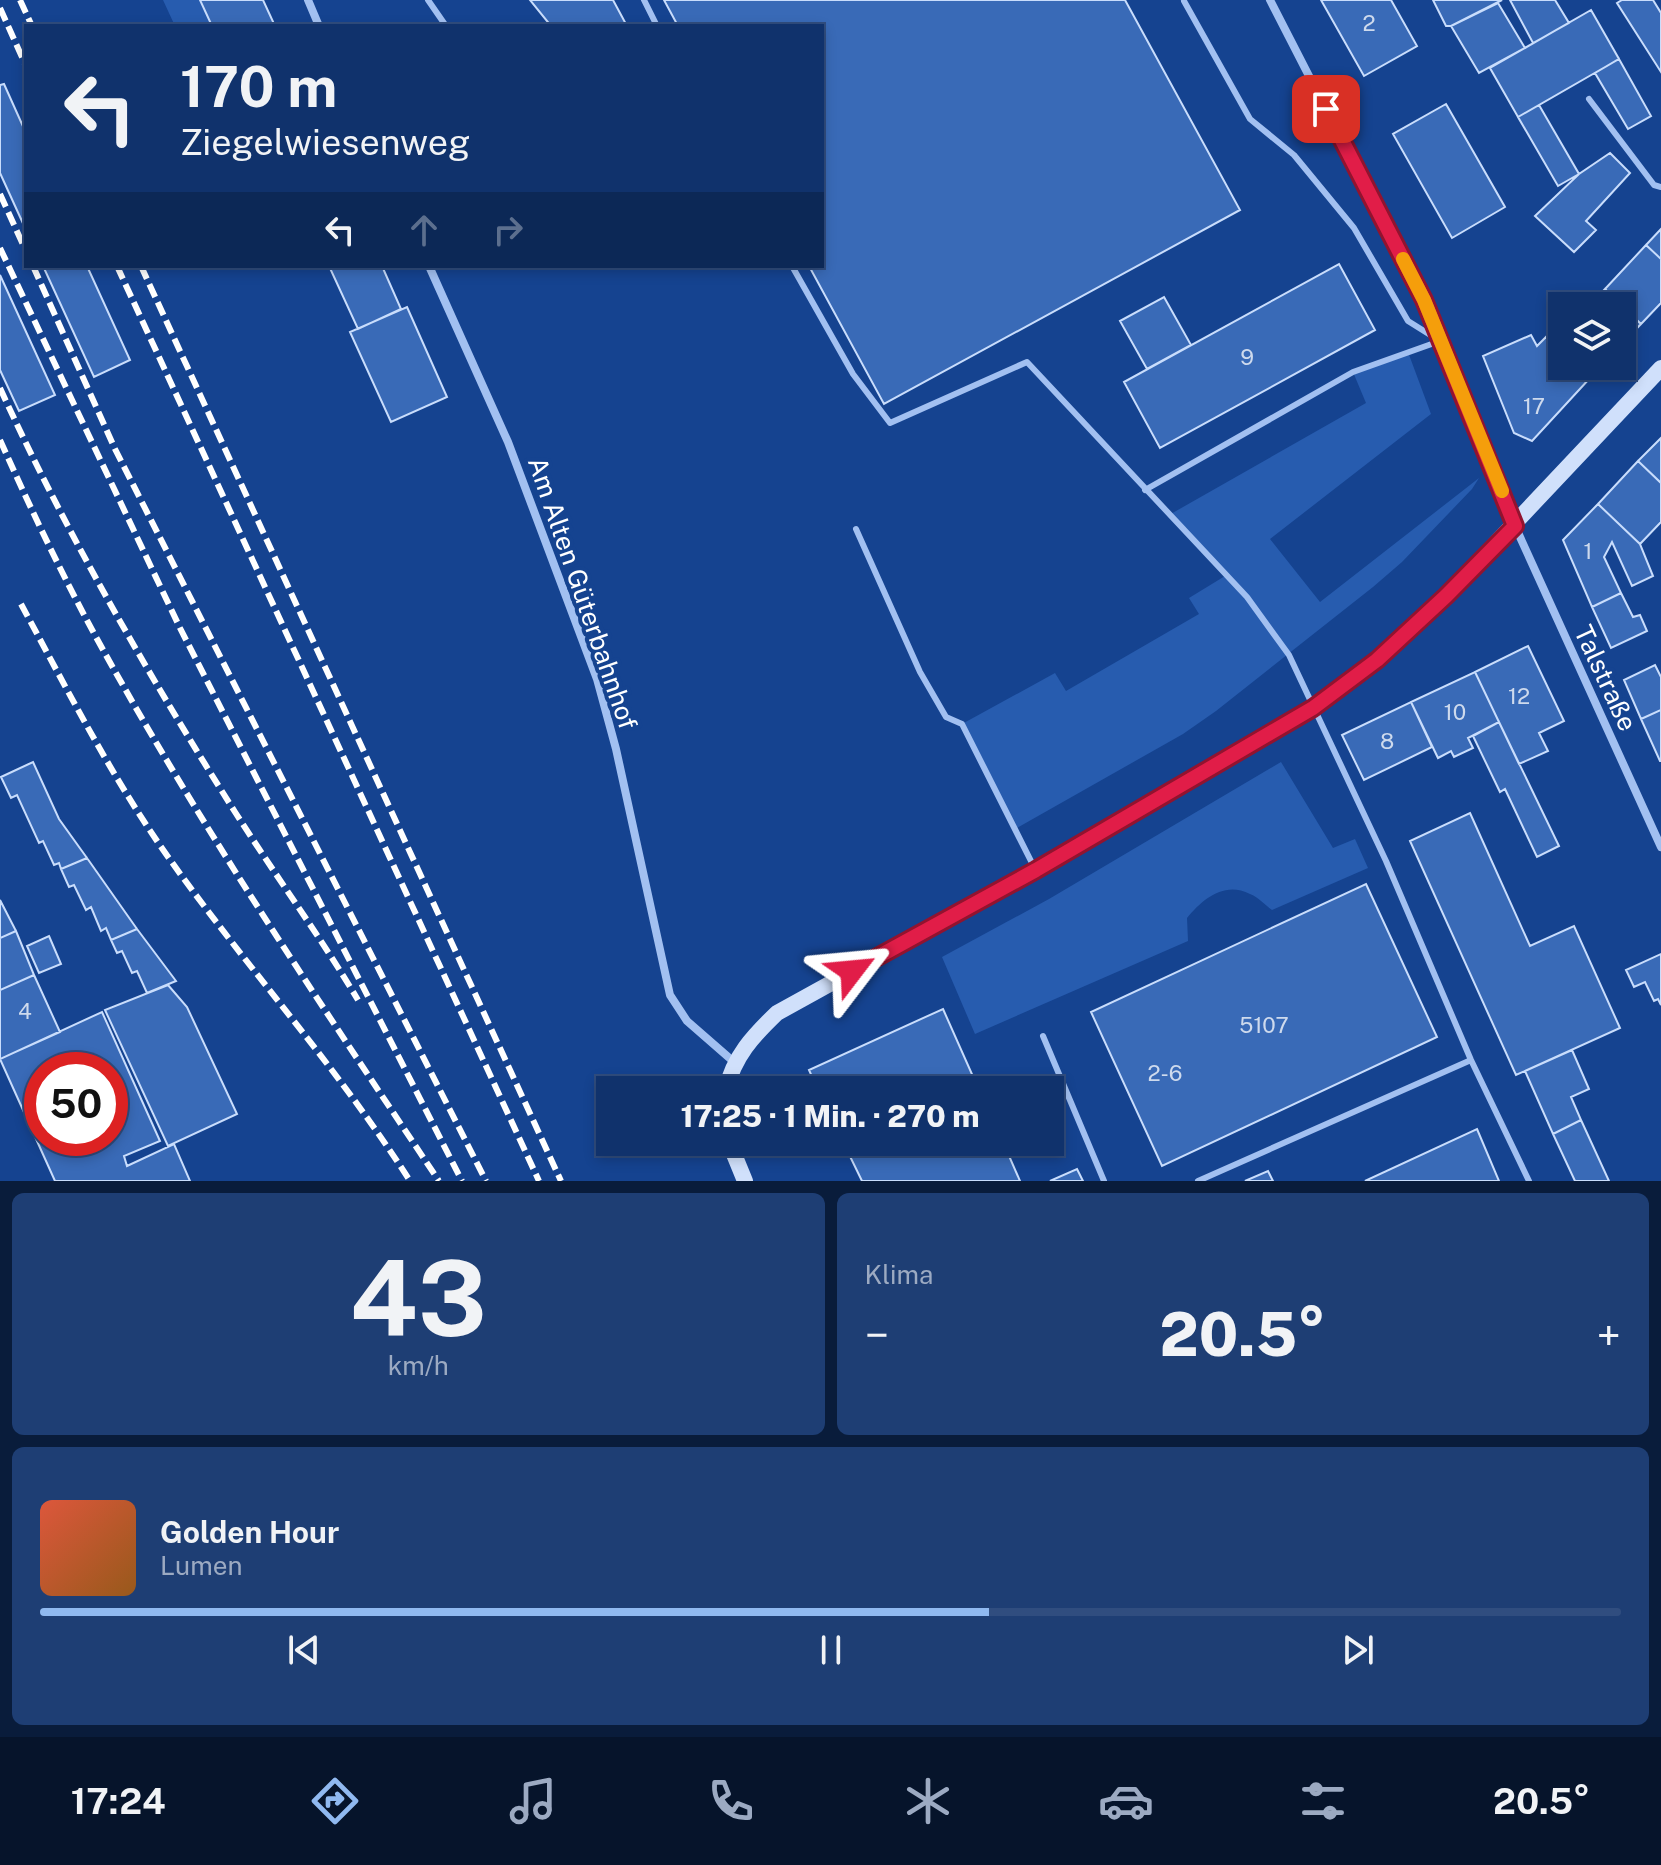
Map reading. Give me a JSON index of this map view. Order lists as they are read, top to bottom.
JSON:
{
  "streets": {
    "street": ["Am Alten Güterbahnhof", "Talstraße"]
  },
  "house_numbers": [
    "2",
    "9",
    "17",
    "1",
    "12",
    "10",
    "8",
    "4",
    "5107",
    "2-6"
  ],
  "page": {
    "turn": ["170 m", "Ziegelwiesenweg"],
    "limit": "50",
    "trip": "17:25 · 1 Min. · 270 m",
    "tile": [
      ["43", "km/h"],
      "Klima"
    ],
    "heat": ["−", "20.5°", "+"],
    "song": ["Golden Hour", "Lumen"],
    "tabs": ["17:24", "20.5°"]
  }
}
